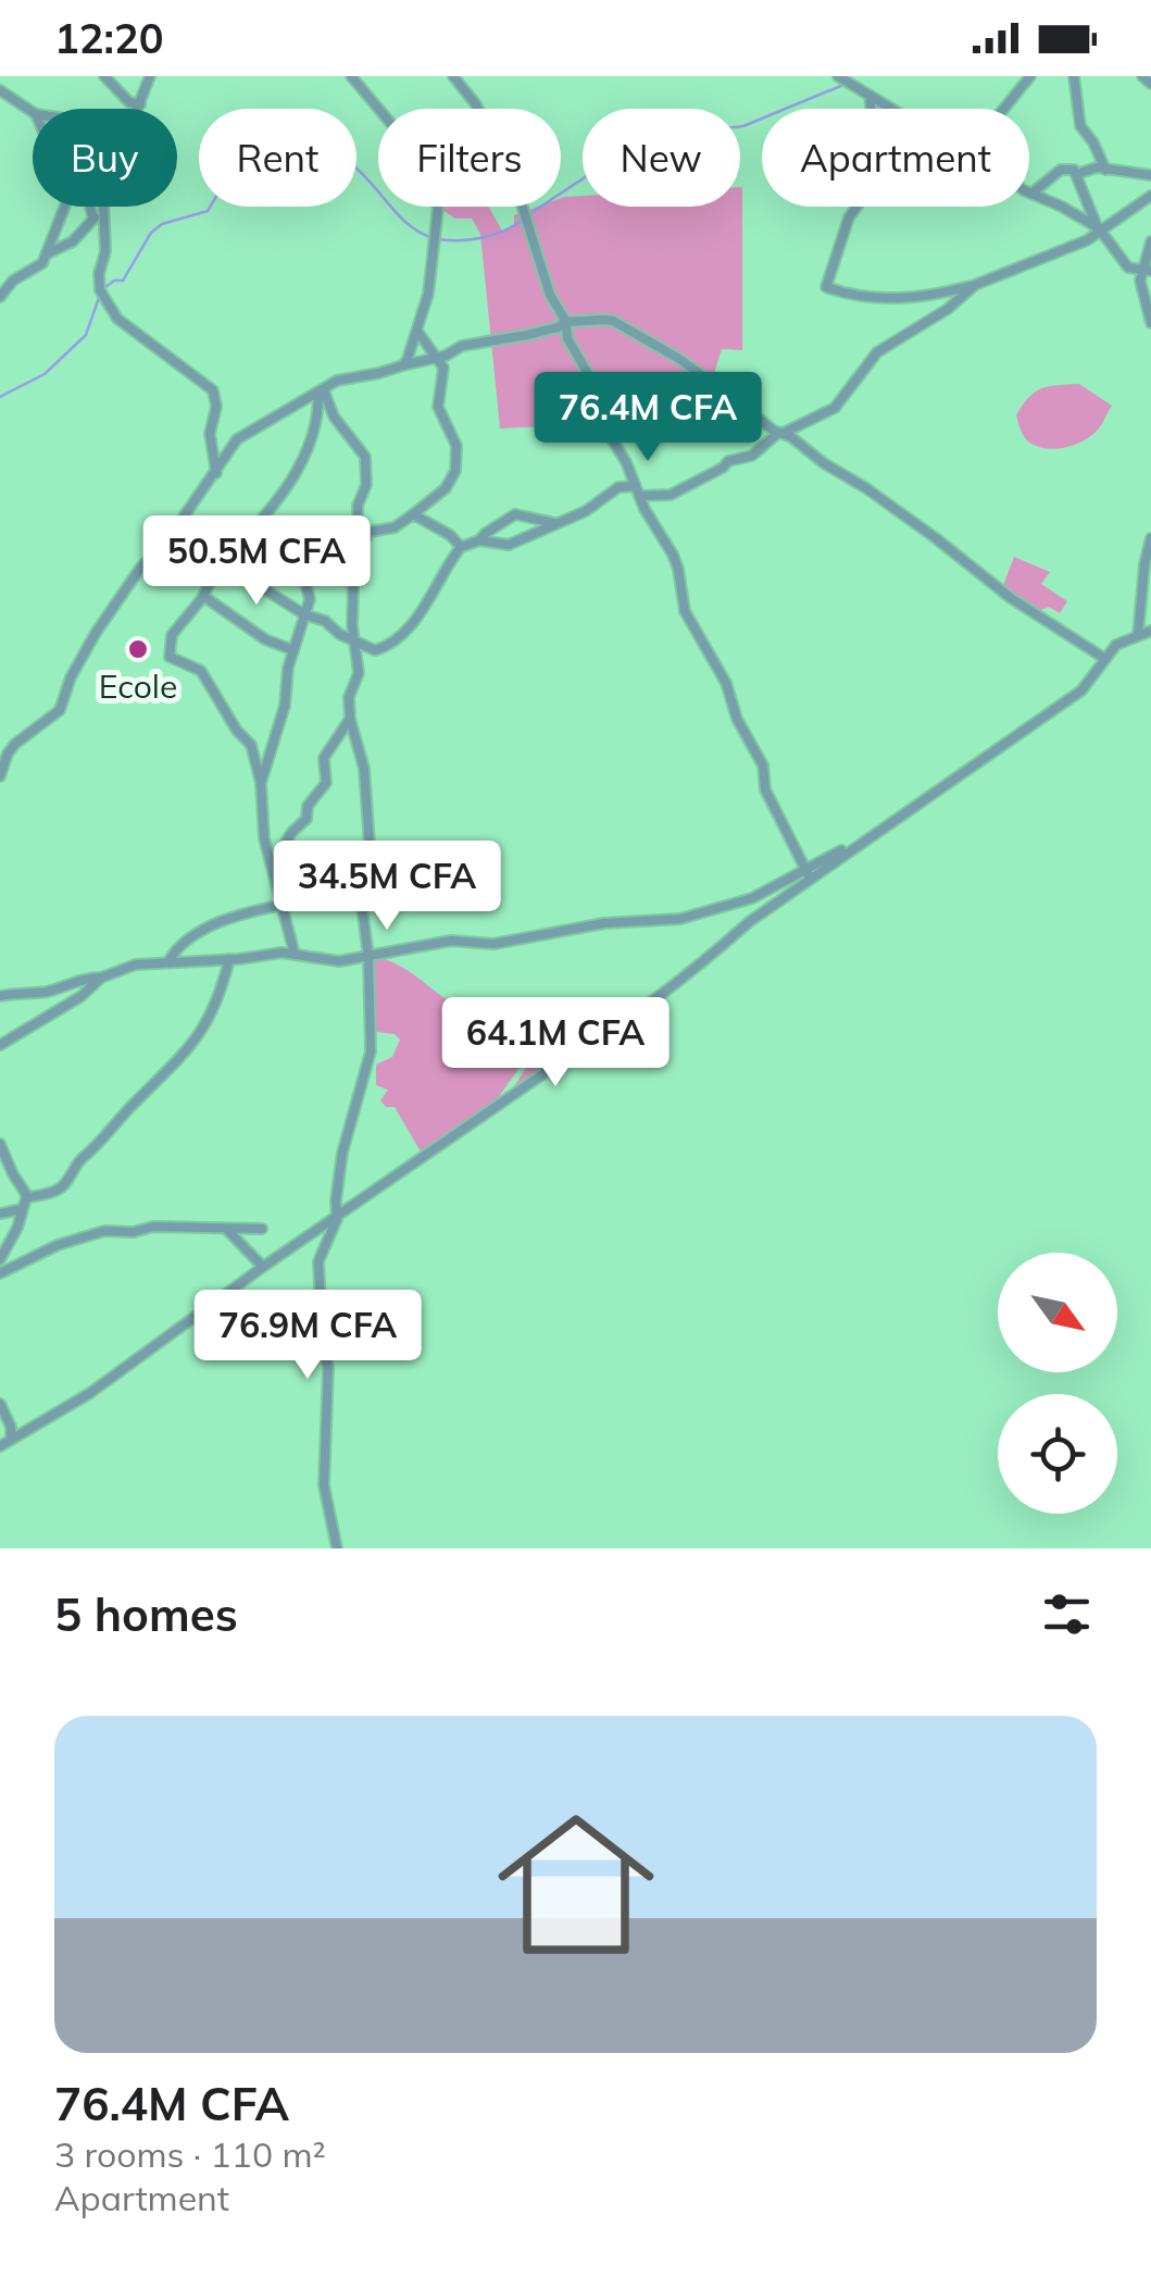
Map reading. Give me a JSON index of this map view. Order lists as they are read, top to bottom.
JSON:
{
  "places": ["Ecole"],
  "north": "bottom right",
  "page": {
    "status": "12:20",
    "chip": [
      "Buy",
      "Rent",
      "Filters",
      "New",
      "Apartment"
    ],
    "price": [
      "76.4M CFA",
      "50.5M CFA",
      "34.5M CFA",
      "64.1M CFA",
      "76.9M CFA"
    ],
    "heading": "5 homes",
    "list": [
      {
        "name": "76.4M CFA",
        "note": "3 rooms · 110 m² · Apartment"
      }
    ]
  }
}
